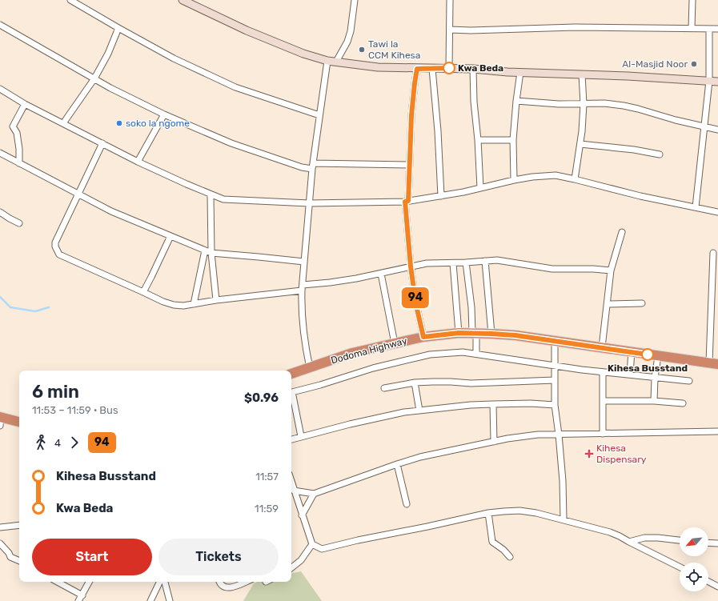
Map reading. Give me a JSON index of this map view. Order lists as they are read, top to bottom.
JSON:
{
  "streets": {
    "highway": ["Dodoma Highway"]
  },
  "places": {
    "other": [
      "Tawi la CCM Kihesa",
      "Al-Masjid Noor",
      "Kwa Beda",
      "soko la ngome",
      "Kihesa Busstand"
    ],
    "health": ["Kihesa Dispensary"]
  },
  "lines": ["bus line 94"],
  "north": "bottom left",
  "page": {
    "on_map": "94",
    "heading": ["6 min", "11:53 – 11:59 · Bus", "$0.96"],
    "legs": ["4", "94"],
    "list": [
      {
        "name": "Kihesa Busstand",
        "value": "11:57"
      },
      {
        "name": "Kwa Beda",
        "value": "11:59"
      }
    ],
    "buttons": ["Start", "Tickets"]
  }
}
